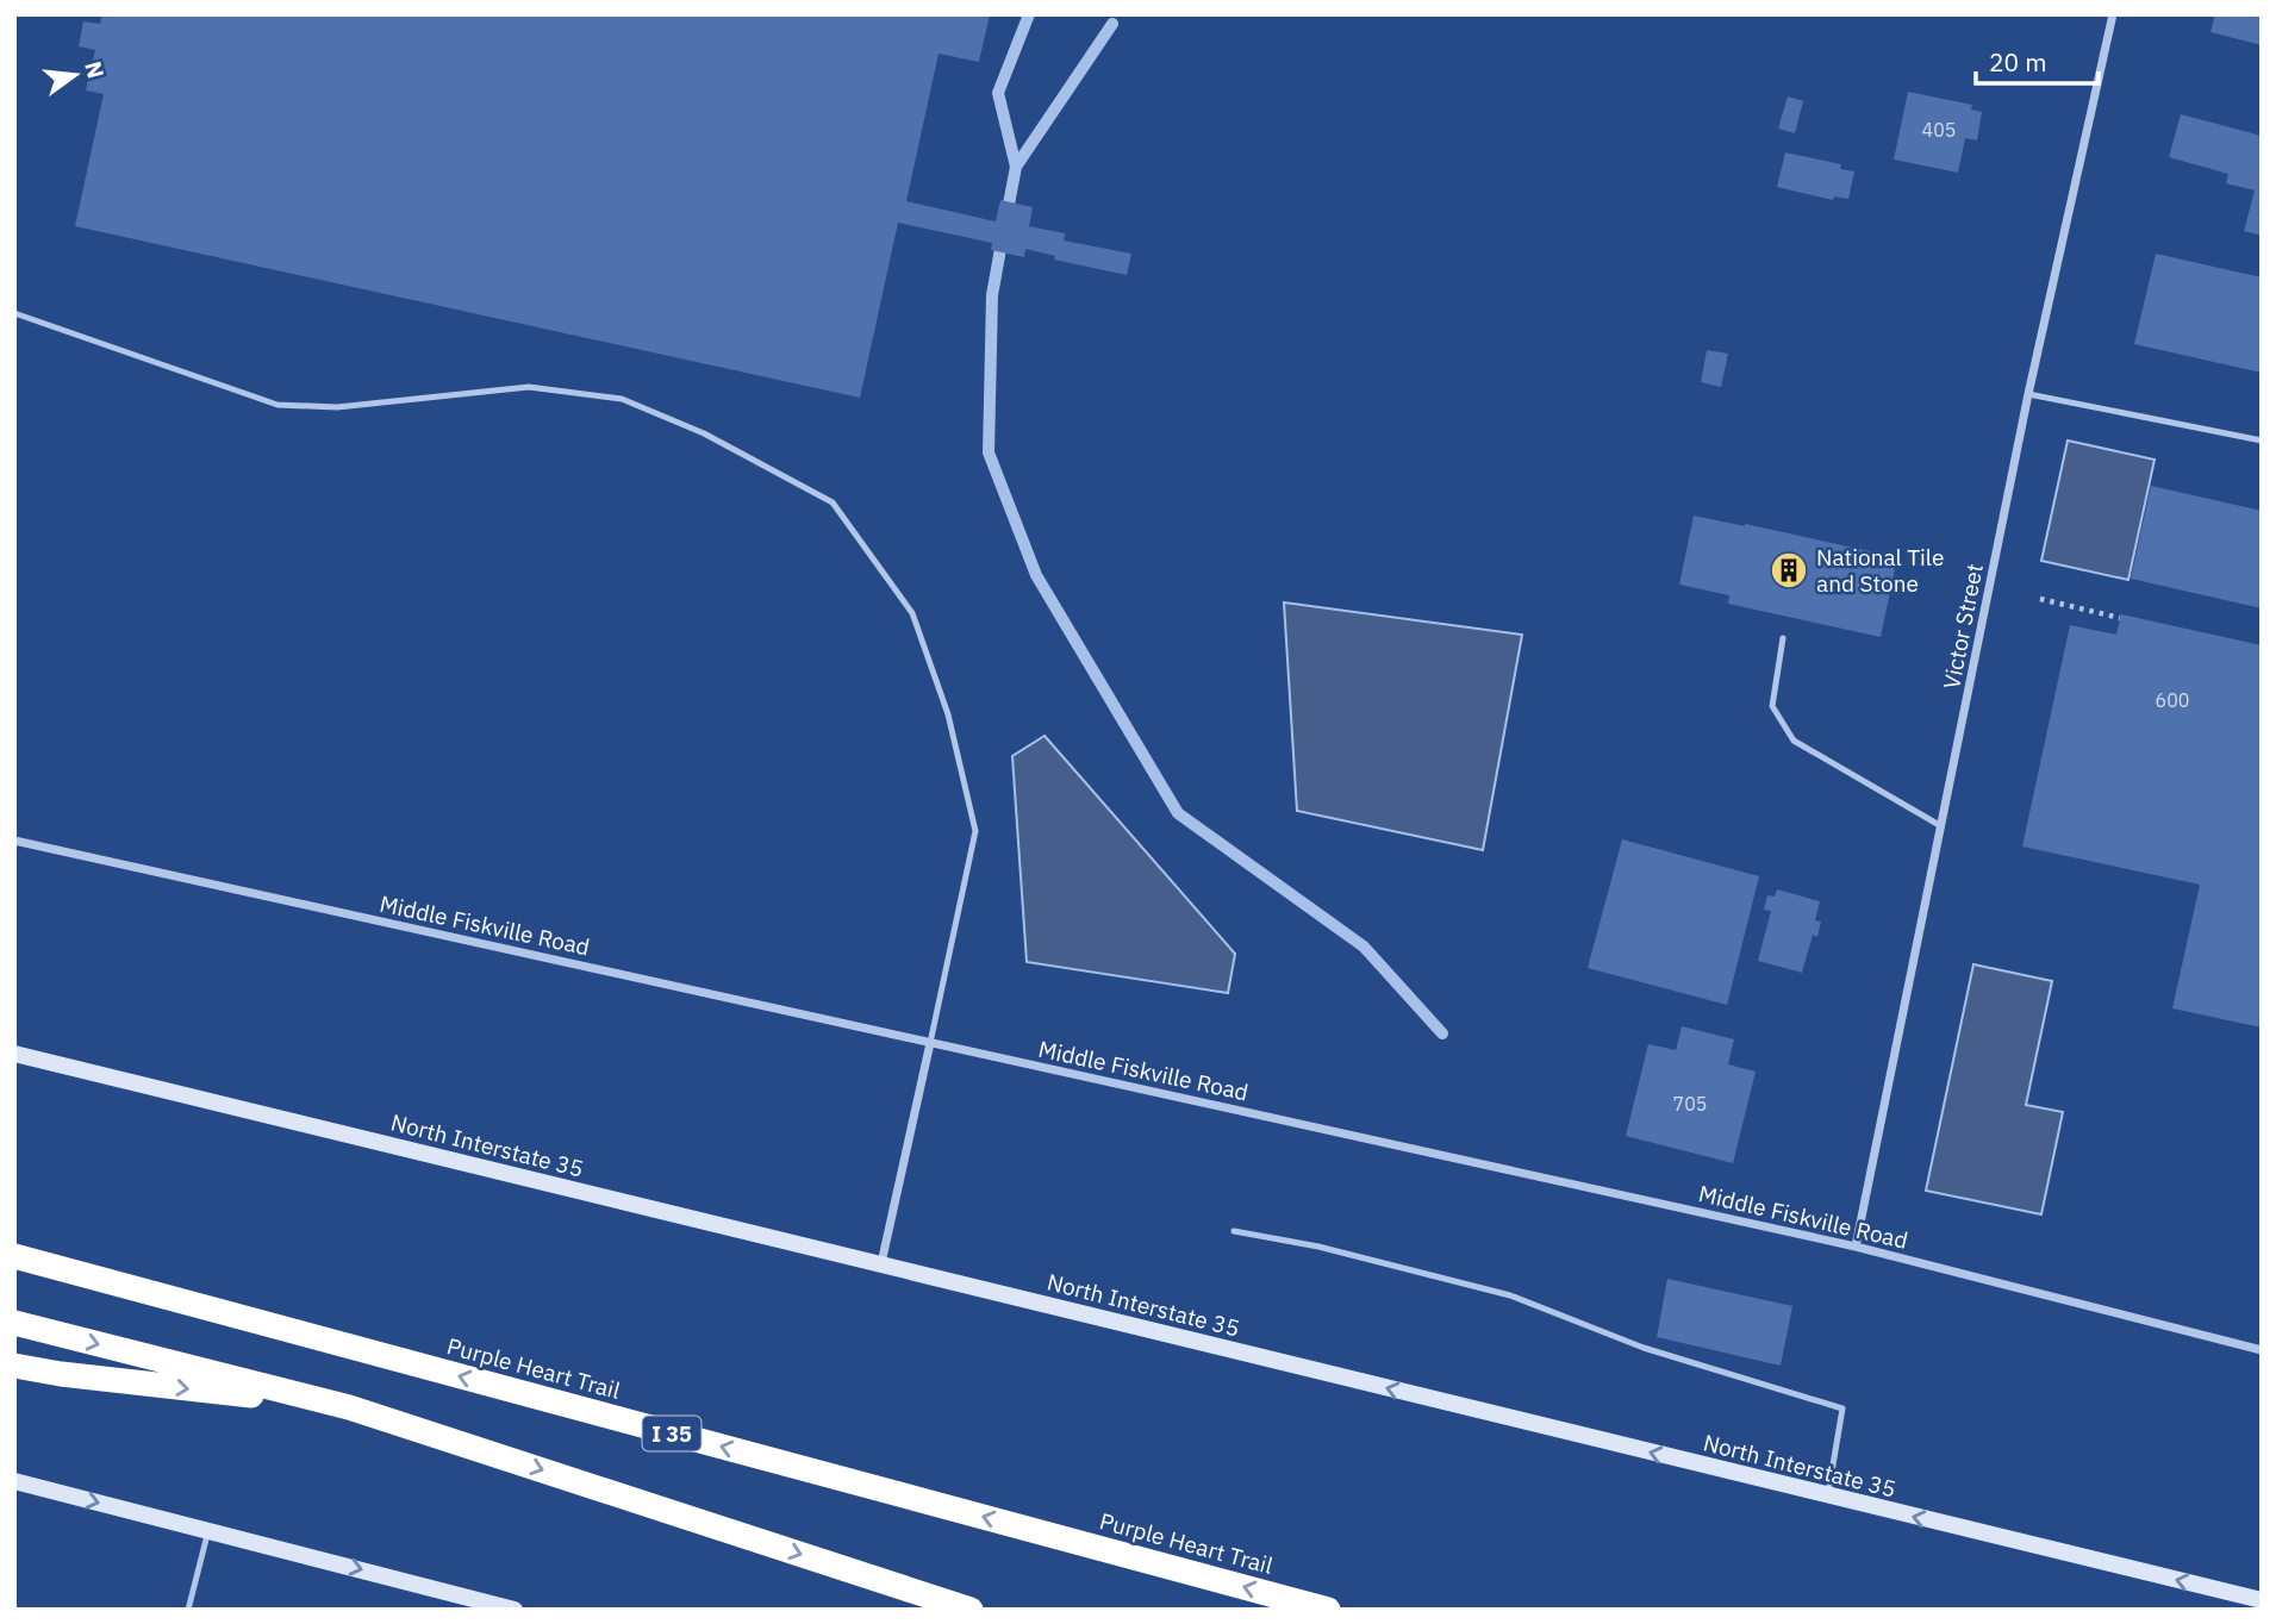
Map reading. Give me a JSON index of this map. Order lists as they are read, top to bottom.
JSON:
{
  "streets": {
    "highway": ["Purple Heart Trail", "I 35"],
    "main road": ["North Interstate 35"],
    "street": ["Victor Street", "Middle Fiskville Road"]
  },
  "crossings": [
    ["Victor Street", "Middle Fiskville Road"]
  ],
  "one_way": ["North Interstate 35"],
  "places": {
    "building": ["National Tile and Stone"]
  },
  "house_numbers": ["405", "600", "705"],
  "scale_bar": "20 m",
  "north": "right"
}
